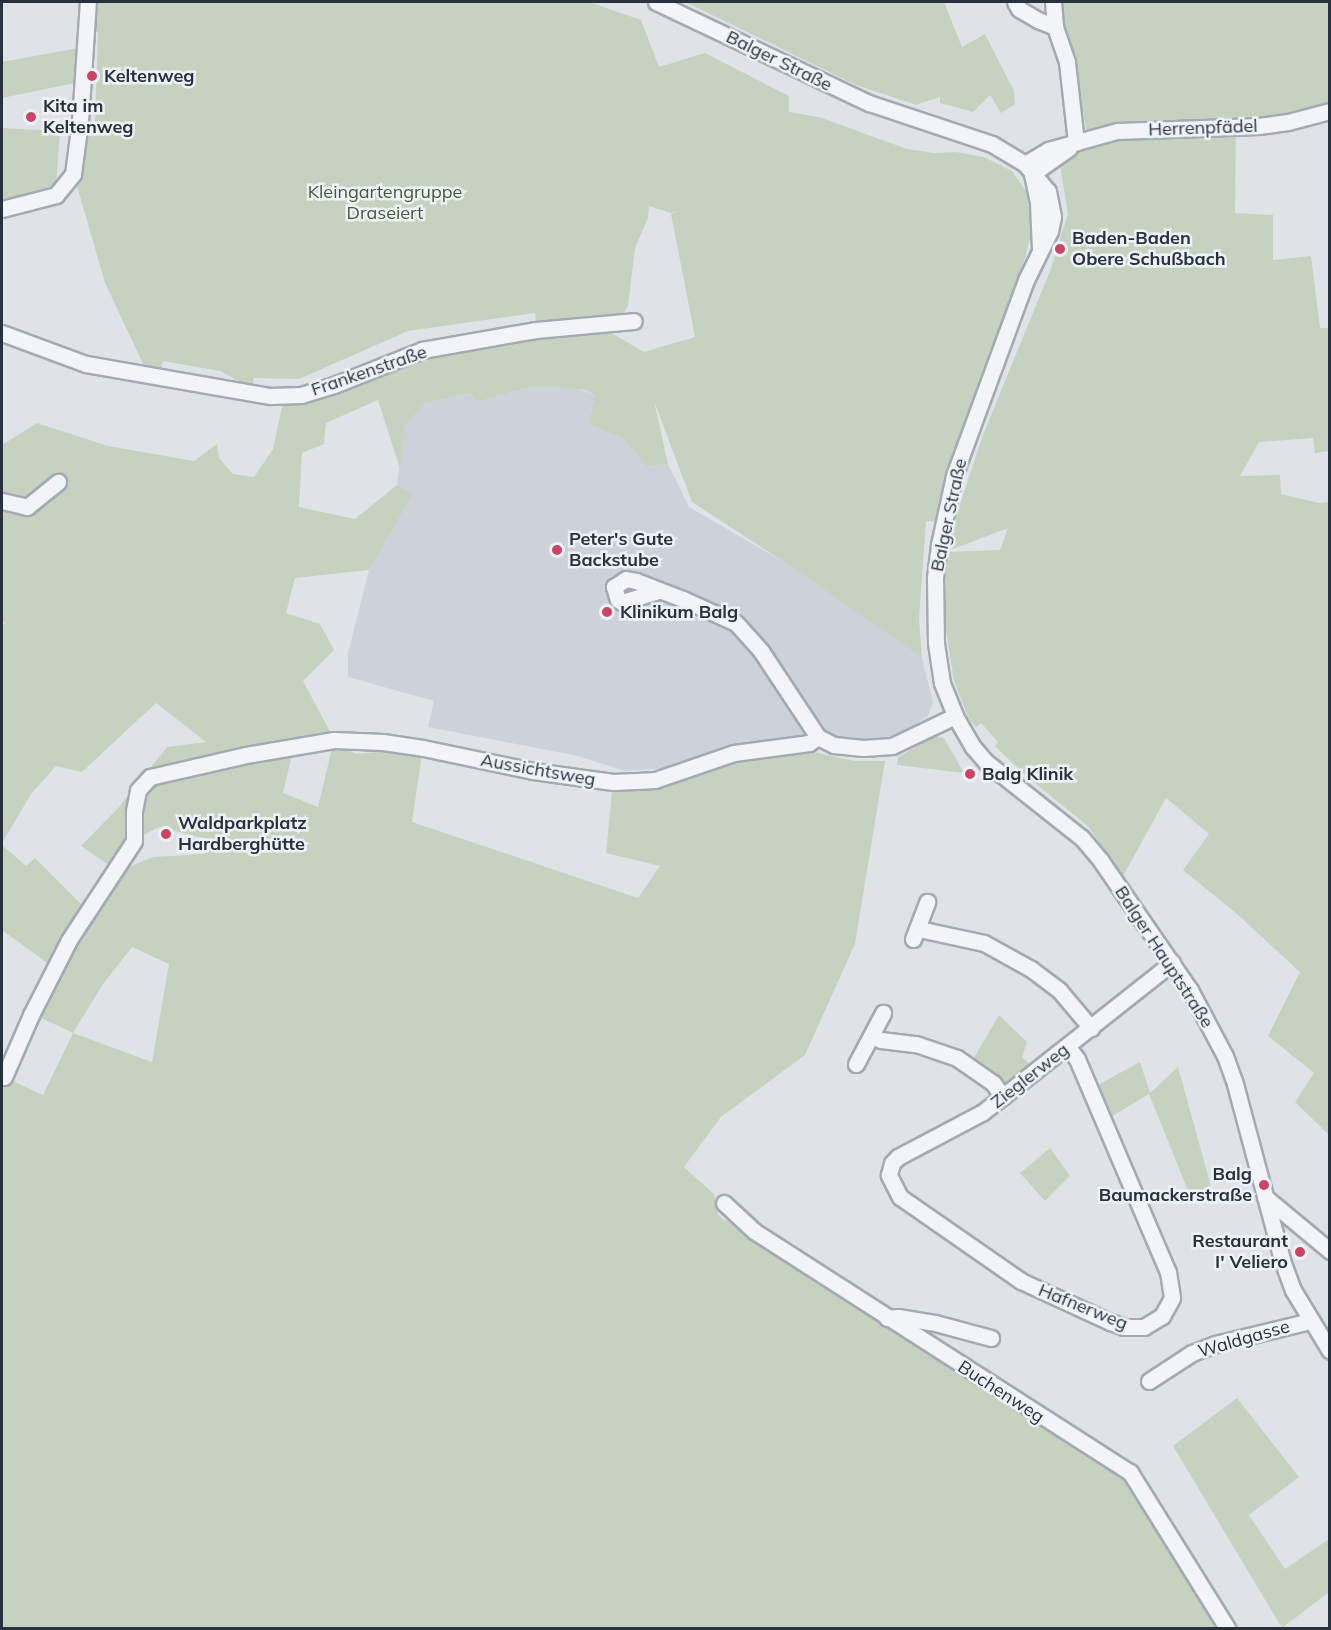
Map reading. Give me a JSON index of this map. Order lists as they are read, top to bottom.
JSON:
{
  "streets": {
    "street": [
      "Balger Straße",
      "Herrenpfädel",
      "Frankenstraße",
      "Aussichtsweg",
      "Balger Hauptstraße",
      "Zieglerweg",
      "Hafnerweg",
      "Waldgasse",
      "Buchenweg"
    ]
  },
  "crossings": [
    ["Balger Straße", "Herrenpfädel"],
    ["Balger Straße", "Balger Hauptstraße"],
    ["Balger Hauptstraße", "Zieglerweg"],
    ["Balger Hauptstraße", "Waldgasse"],
    ["Zieglerweg", "Hafnerweg"]
  ],
  "parks": ["Kleingartengruppe Draseiert"],
  "places": [
    "Keltenweg",
    "Kita im Keltenweg",
    "Baden-Baden Obere Schußbach",
    "Peter's Gute Backstube",
    "Klinikum Balg",
    "Balg Klinik",
    "Waldparkplatz Hardberghütte",
    "Balg Baumackerstraße",
    "Restaurant I' Veliero"
  ]
}
